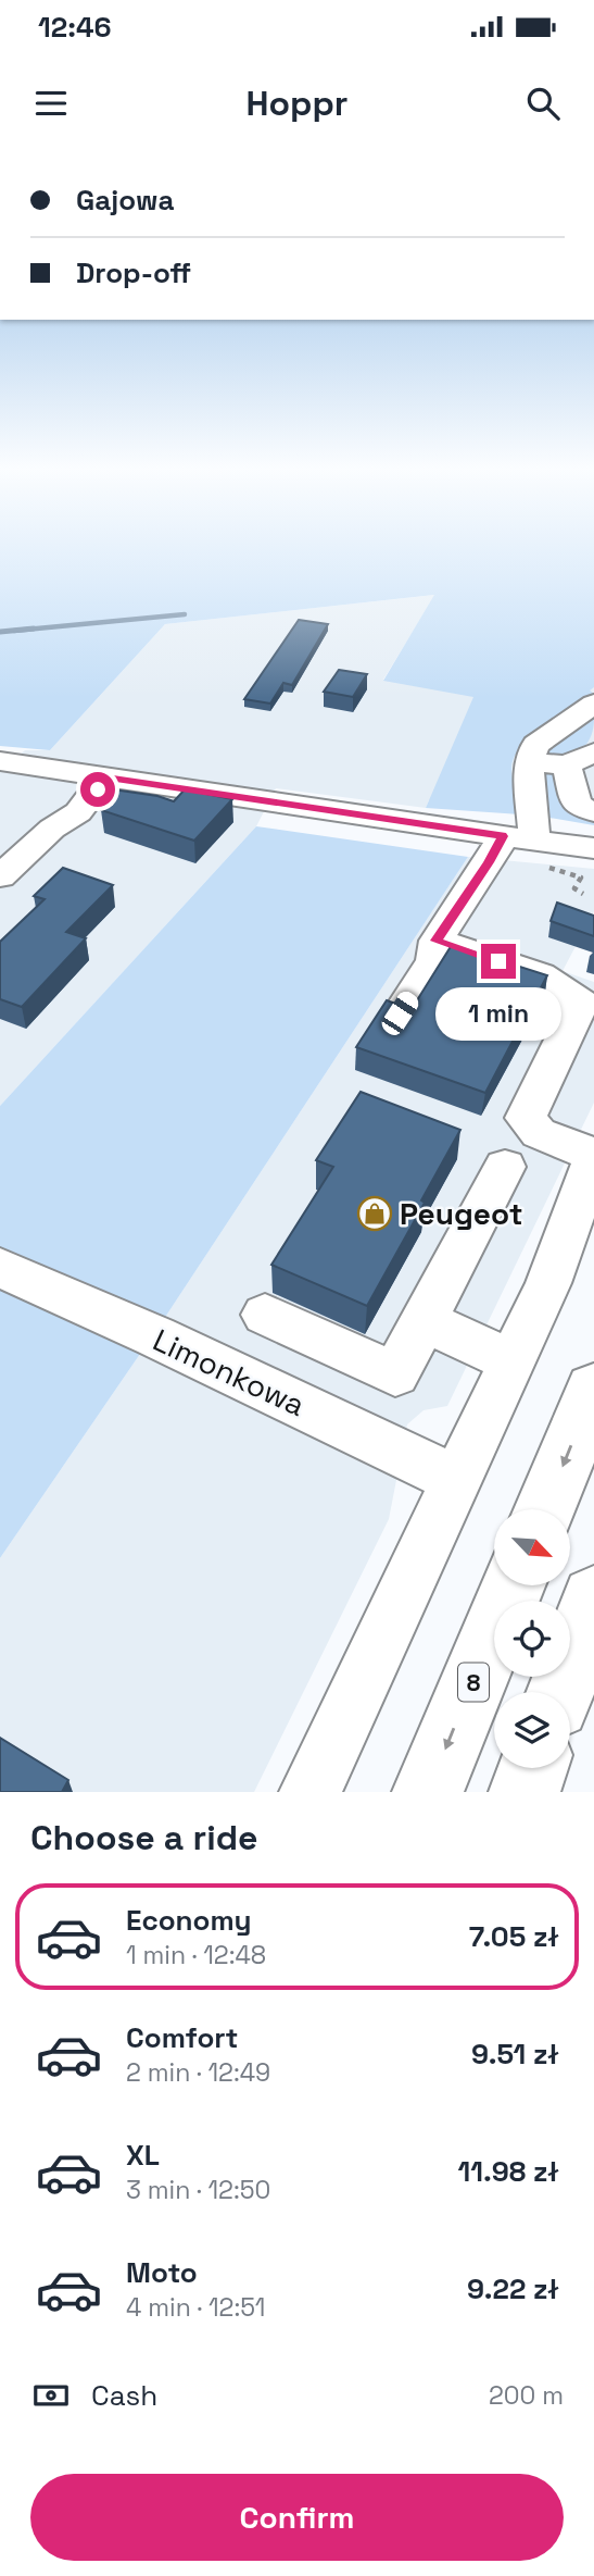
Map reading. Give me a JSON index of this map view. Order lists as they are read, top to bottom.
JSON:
{
  "streets": {
    "highway": ["8"],
    "street": ["Limonkowa"]
  },
  "places": {
    "shop": ["Peugeot"]
  },
  "north": "bottom right",
  "page": {
    "status": "12:46",
    "header": "Hoppr",
    "banner": ["Gajowa", "Drop-off"],
    "bubble": "1 min",
    "heading": "Choose a ride",
    "list": [
      {
        "name": "Economy",
        "note": "1 min · 12:48",
        "value": "7.05 zł"
      },
      {
        "name": "Comfort",
        "note": "2 min · 12:49",
        "value": "9.51 zł"
      },
      {
        "name": "XL",
        "note": "3 min · 12:50",
        "value": "11.98 zł"
      },
      {
        "name": "Moto",
        "note": "4 min · 12:51",
        "value": "9.22 zł"
      }
    ],
    "pay": ["Cash", "200 m"],
    "buttons": "Confirm"
  }
}
